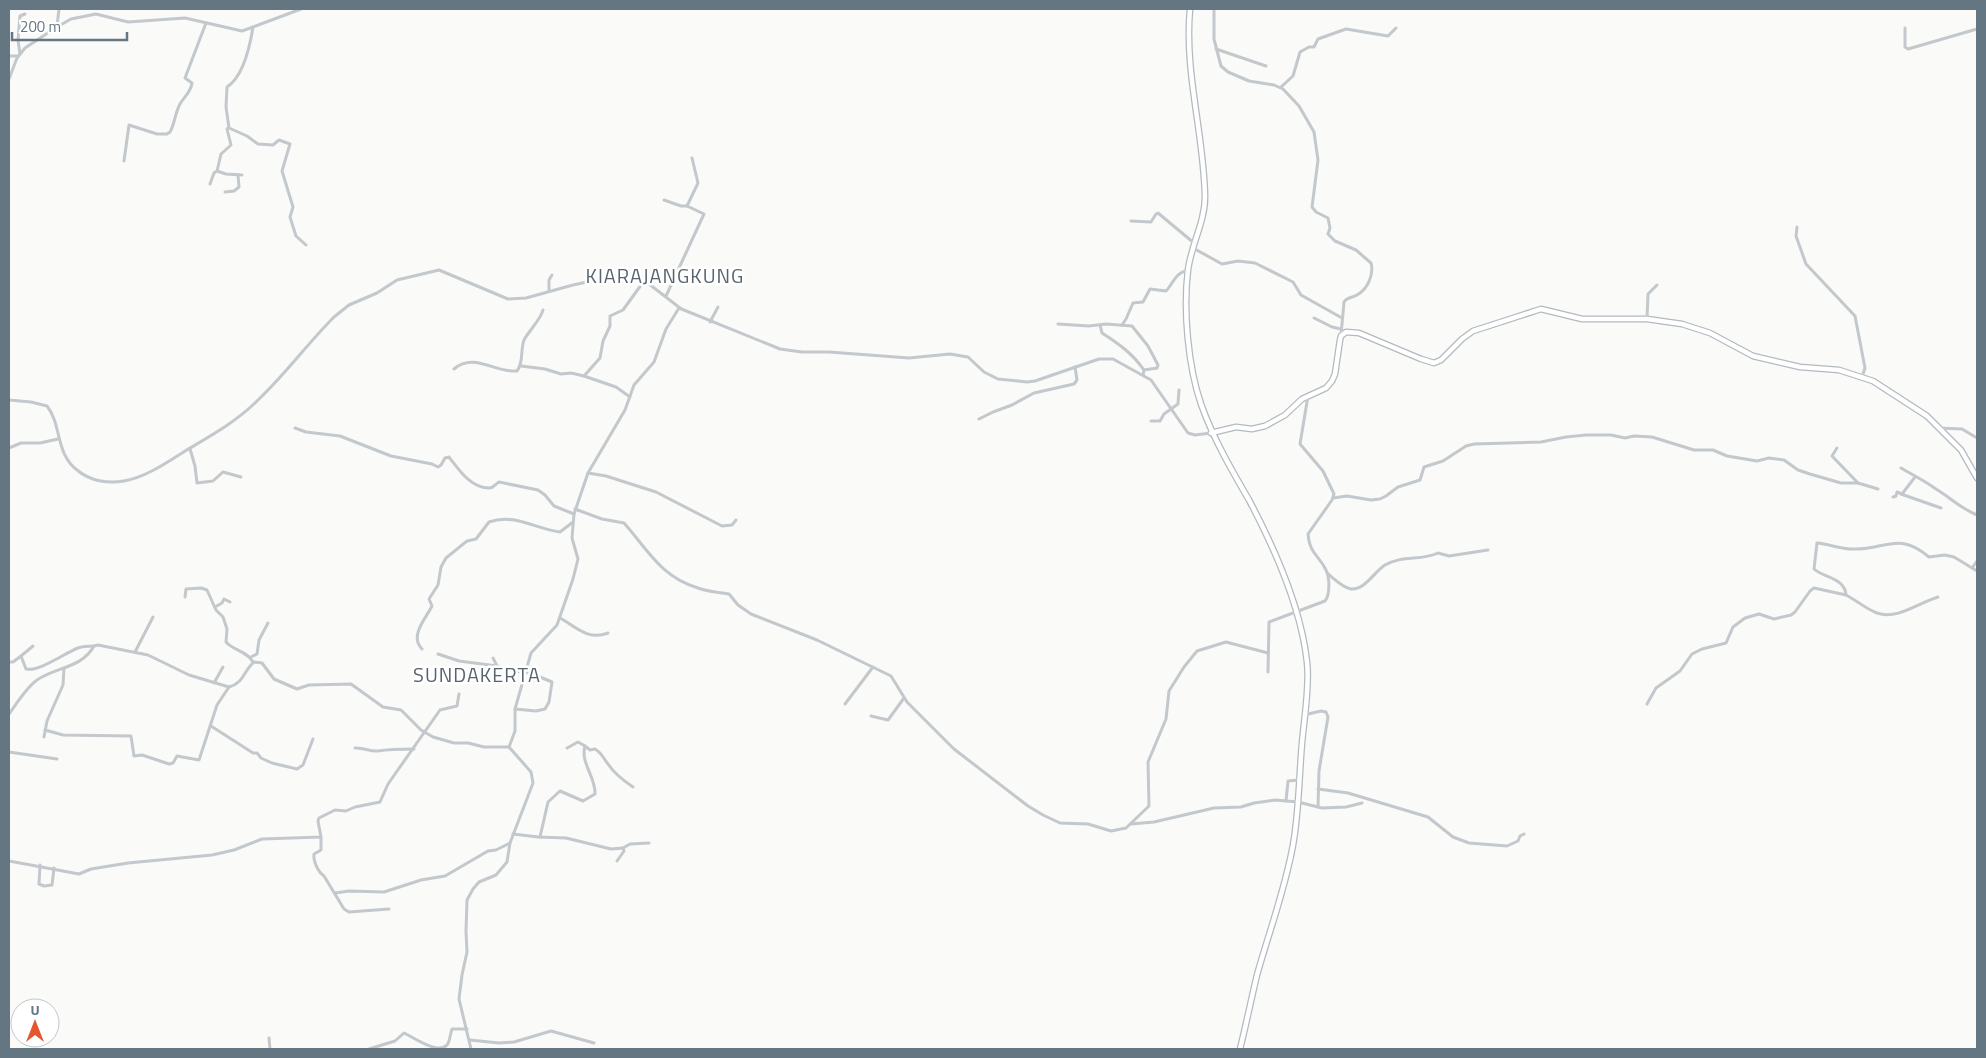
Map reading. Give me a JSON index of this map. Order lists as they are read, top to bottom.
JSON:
{
  "districts": ["KIARAJANGKUNG", "SUNDAKERTA"],
  "scale_bar": "200 m",
  "north": "top"
}
